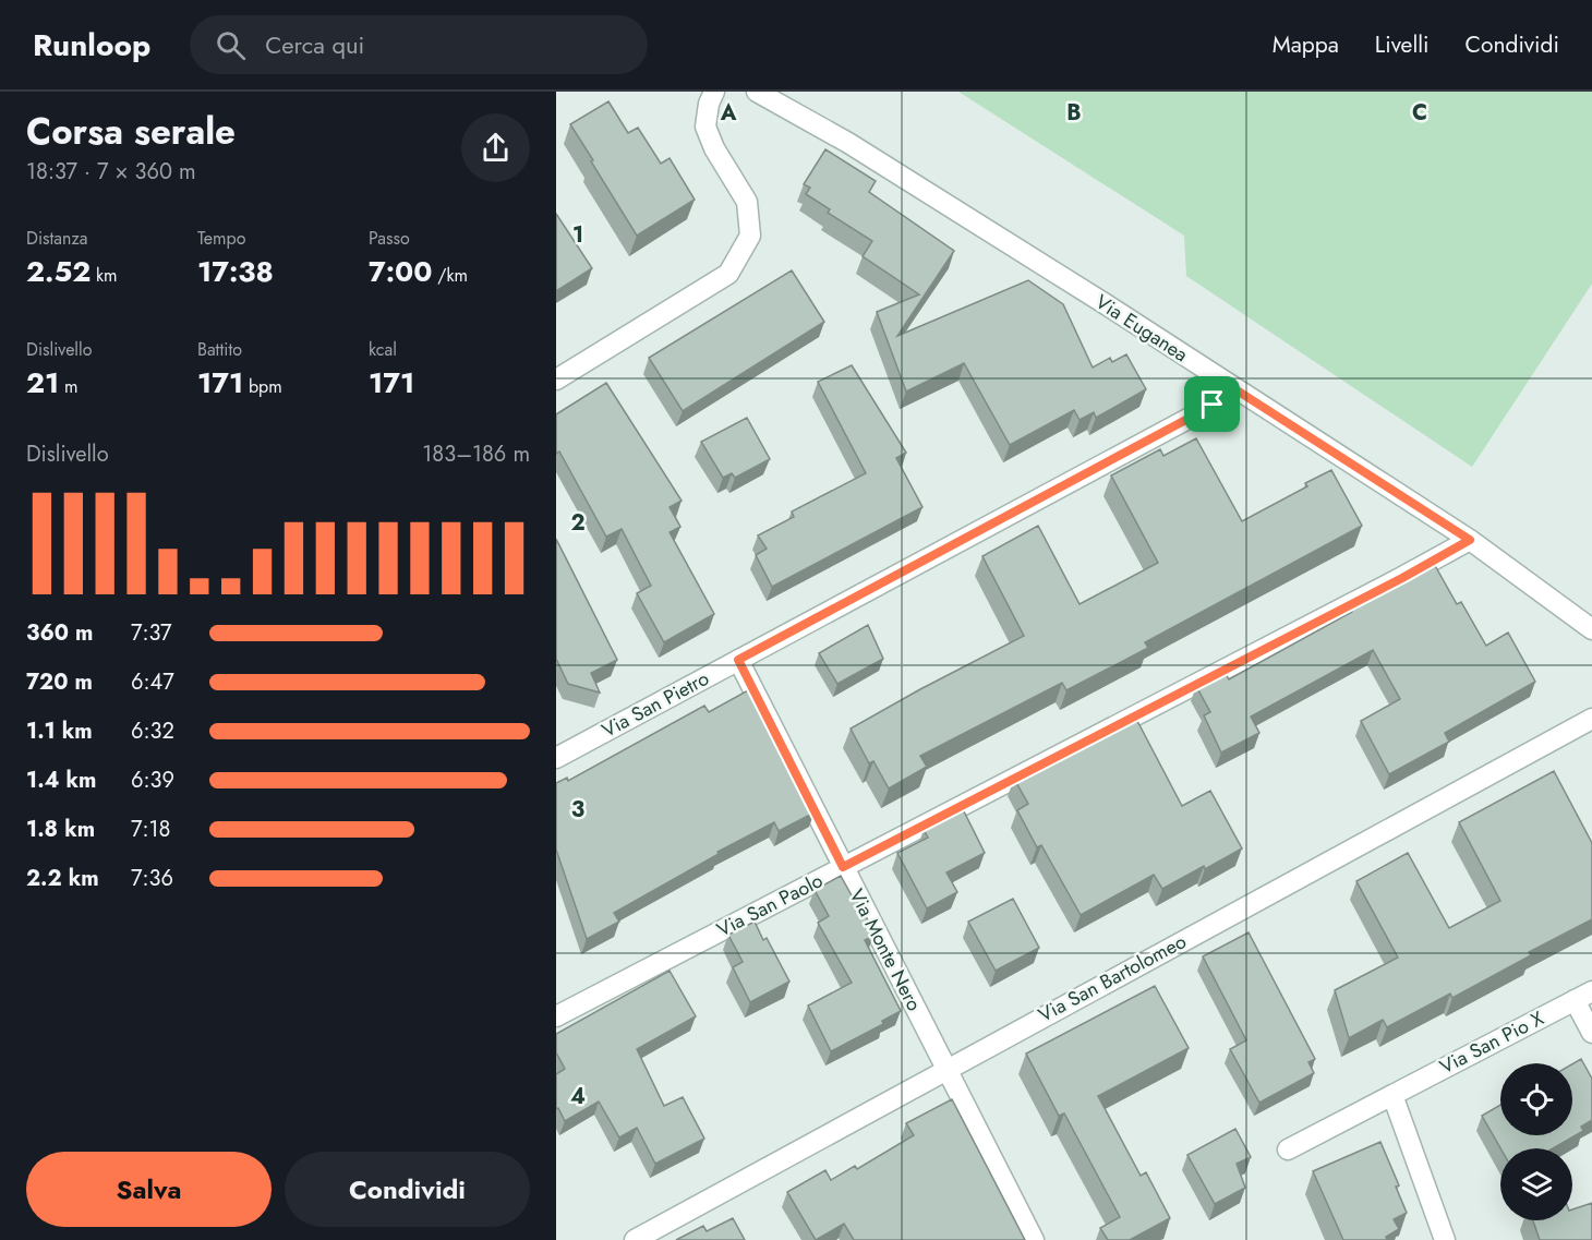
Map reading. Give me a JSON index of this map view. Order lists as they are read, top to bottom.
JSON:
{
  "streets": {
    "street": [
      "Via Euganea",
      "Via San Pietro",
      "Via San Paolo",
      "Via Monte Nero",
      "Via San Bartolomeo",
      "Via San Pio X"
    ]
  },
  "crossings": [
    ["Via Euganea", "Via San Pietro"],
    ["Via Euganea", "Via San Paolo"],
    ["Via San Pietro", "Via Monte Nero"],
    ["Via San Paolo", "Via Monte Nero"],
    ["Via Monte Nero", "Via San Bartolomeo"]
  ],
  "page": {
    "header": "Runloop",
    "search": "Cerca qui",
    "nav": ["Mappa", "Livelli", "Condividi"],
    "heading": ["Corsa serale", "18:37 · 7 × 360 m"],
    "stats": [
      ["Distanza", "2.52 km"],
      ["Tempo", "17:38"],
      ["Passo", "7:00 /km"],
      ["Dislivello", "21 m"],
      ["Battito", "171 bpm"],
      ["kcal", "171"]
    ],
    "chart": ["Dislivello", "183–186 m"],
    "list": [
      {
        "name": "360 m",
        "note": "7:37"
      },
      {
        "name": "720 m",
        "note": "6:47"
      },
      {
        "name": "1.1 km",
        "note": "6:32"
      },
      {
        "name": "1.4 km",
        "note": "6:39"
      },
      {
        "name": "1.8 km",
        "note": "7:18"
      },
      {
        "name": "2.2 km",
        "note": "7:36"
      }
    ],
    "buttons": ["Salva", "Condividi"]
  },
  "grid": {
    "columns": ["A", "B", "C"],
    "rows": [
      "1",
      "2",
      "3",
      "4"
    ]
  }
}
